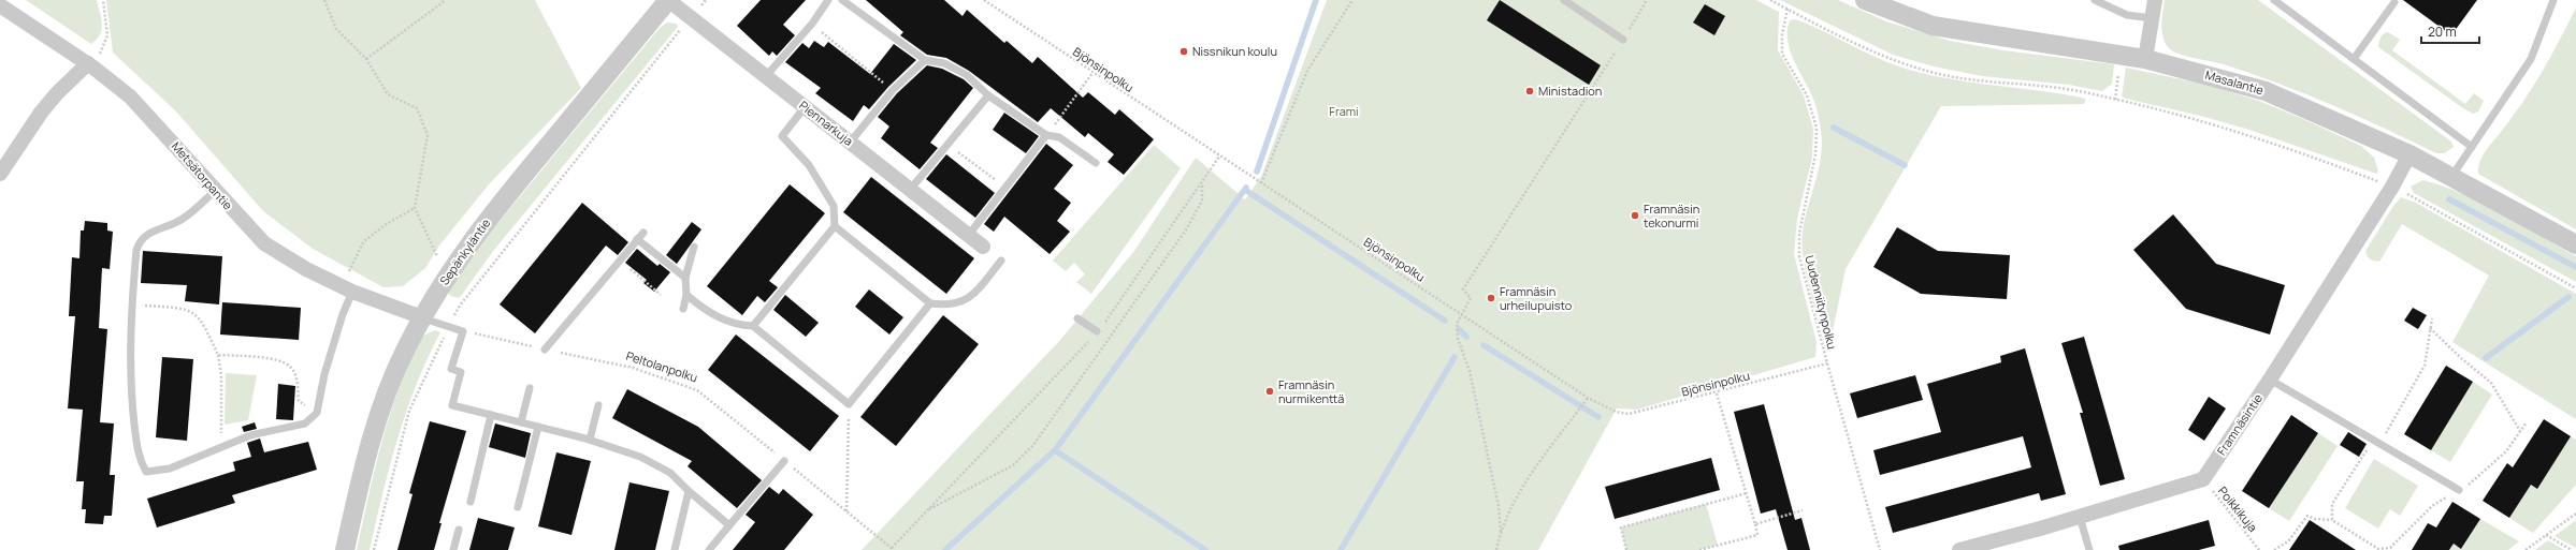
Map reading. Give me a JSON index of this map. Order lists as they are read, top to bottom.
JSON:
{
  "streets": {
    "street": [
      "Masalantie",
      "Piennarkuja",
      "Metsätorpantie",
      "Sepänkyläntie",
      "Framnäsintie"
    ],
    "path": [
      "Bjönsinpolku",
      "Uudenniitynpolku",
      "Peltolanpolku",
      "Poikkikuja"
    ]
  },
  "crossings": [
    ["Bjönsinpolku", "Uudenniitynpolku"],
    ["Masalantie", "Framnäsintie"],
    ["Piennarkuja", "Sepänkyläntie"],
    ["Metsätorpantie", "Sepänkyläntie"],
    ["Framnäsintie", "Poikkikuja"]
  ],
  "parks": ["Frami"],
  "places": [
    "Nissnikun koulu",
    "Ministadion",
    "Framnäsin tekonurmi",
    "Framnäsin urheilupuisto",
    "Framnäsin nurmikenttä"
  ],
  "scale_bar": "20 m"
}
